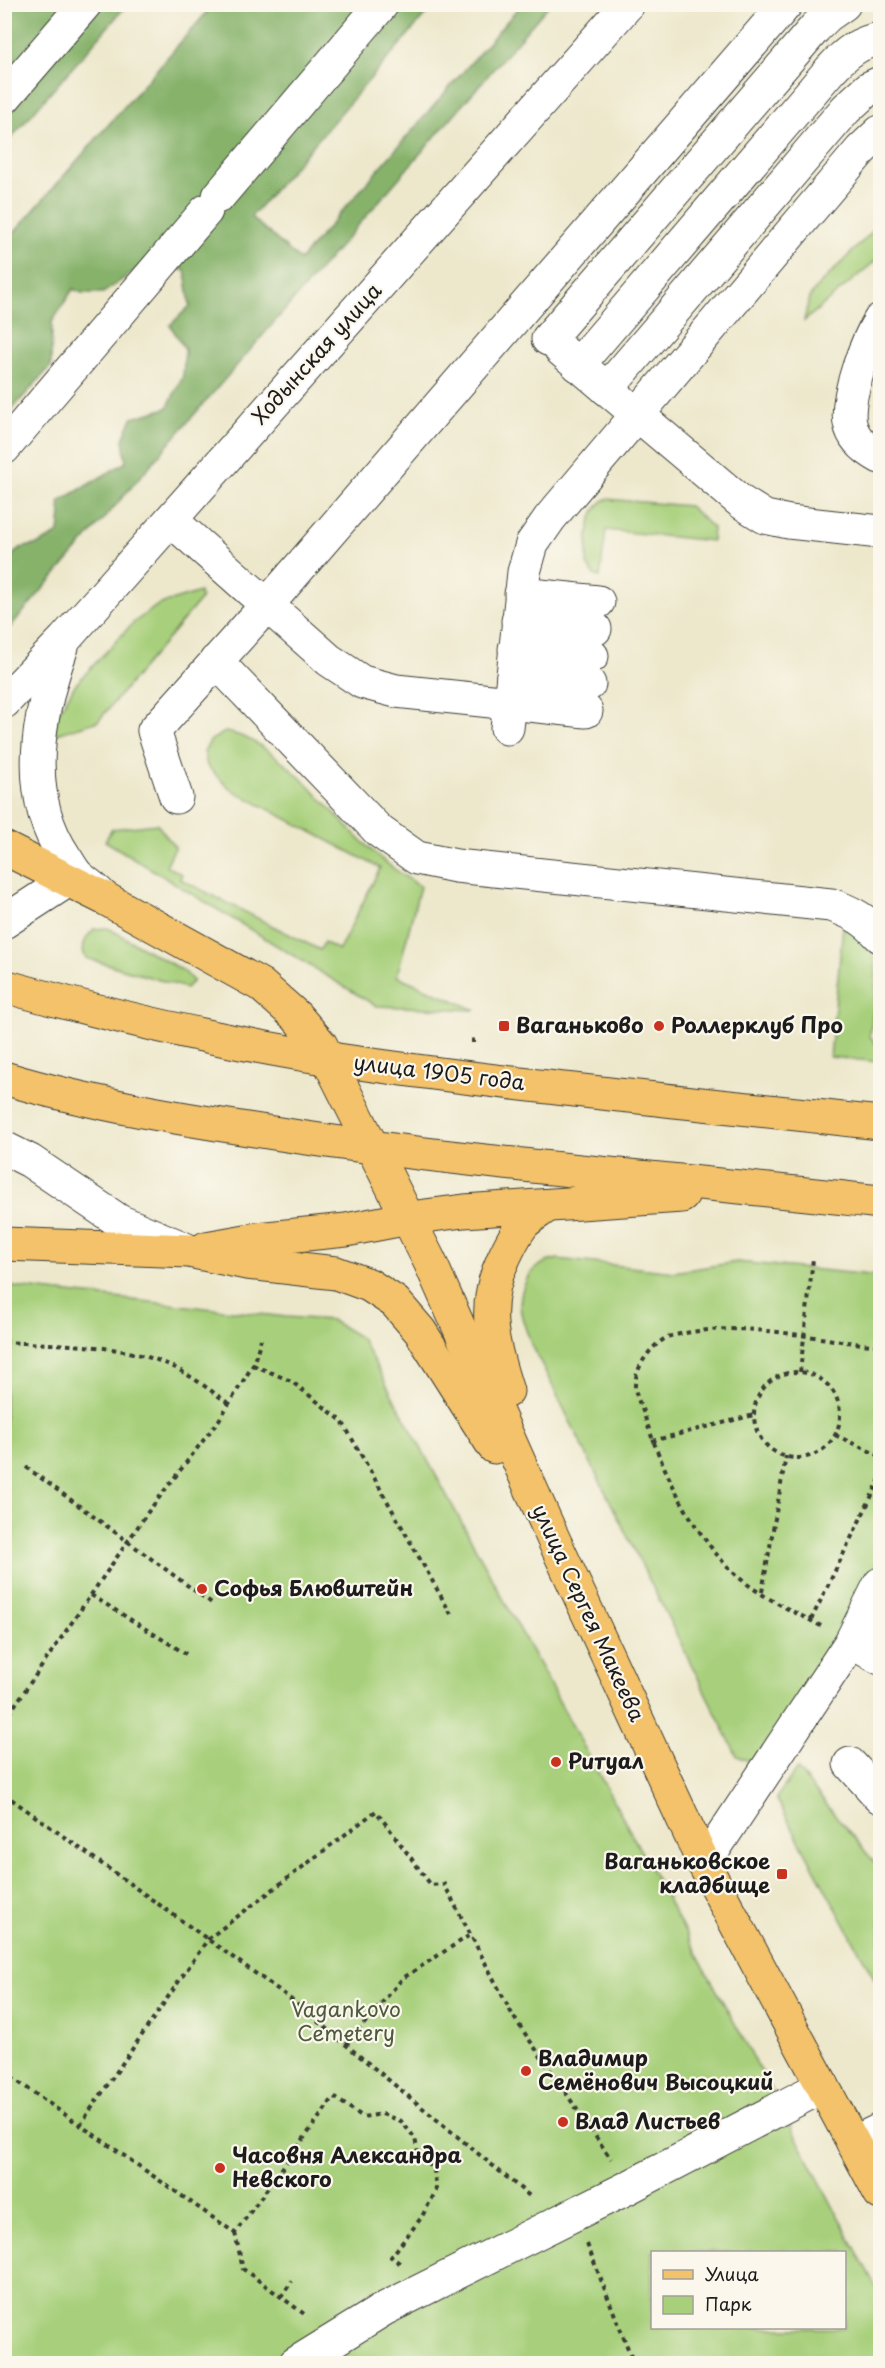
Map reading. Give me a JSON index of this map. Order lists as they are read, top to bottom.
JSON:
{
  "streets": {
    "main road": ["улица 1905 года", "улица Сергея Макеева"],
    "street": ["Ходынская улица"]
  },
  "crossings": [
    ["улица 1905 года", "улица Сергея Макеева"]
  ],
  "parks": ["Vagankovo Cemetery"],
  "places": {
    "transit": ["Ваганьково", "Ваганьковское кладбище"],
    "other": [
      "Роллерклуб Про",
      "Софья Блювштейн",
      "Ритуал",
      "Владимир Семёнович Высоцкий",
      "Влад Листьев",
      "Часовня Александра Невского"
    ]
  },
  "legend": ["Улица", "Парк"]
}
